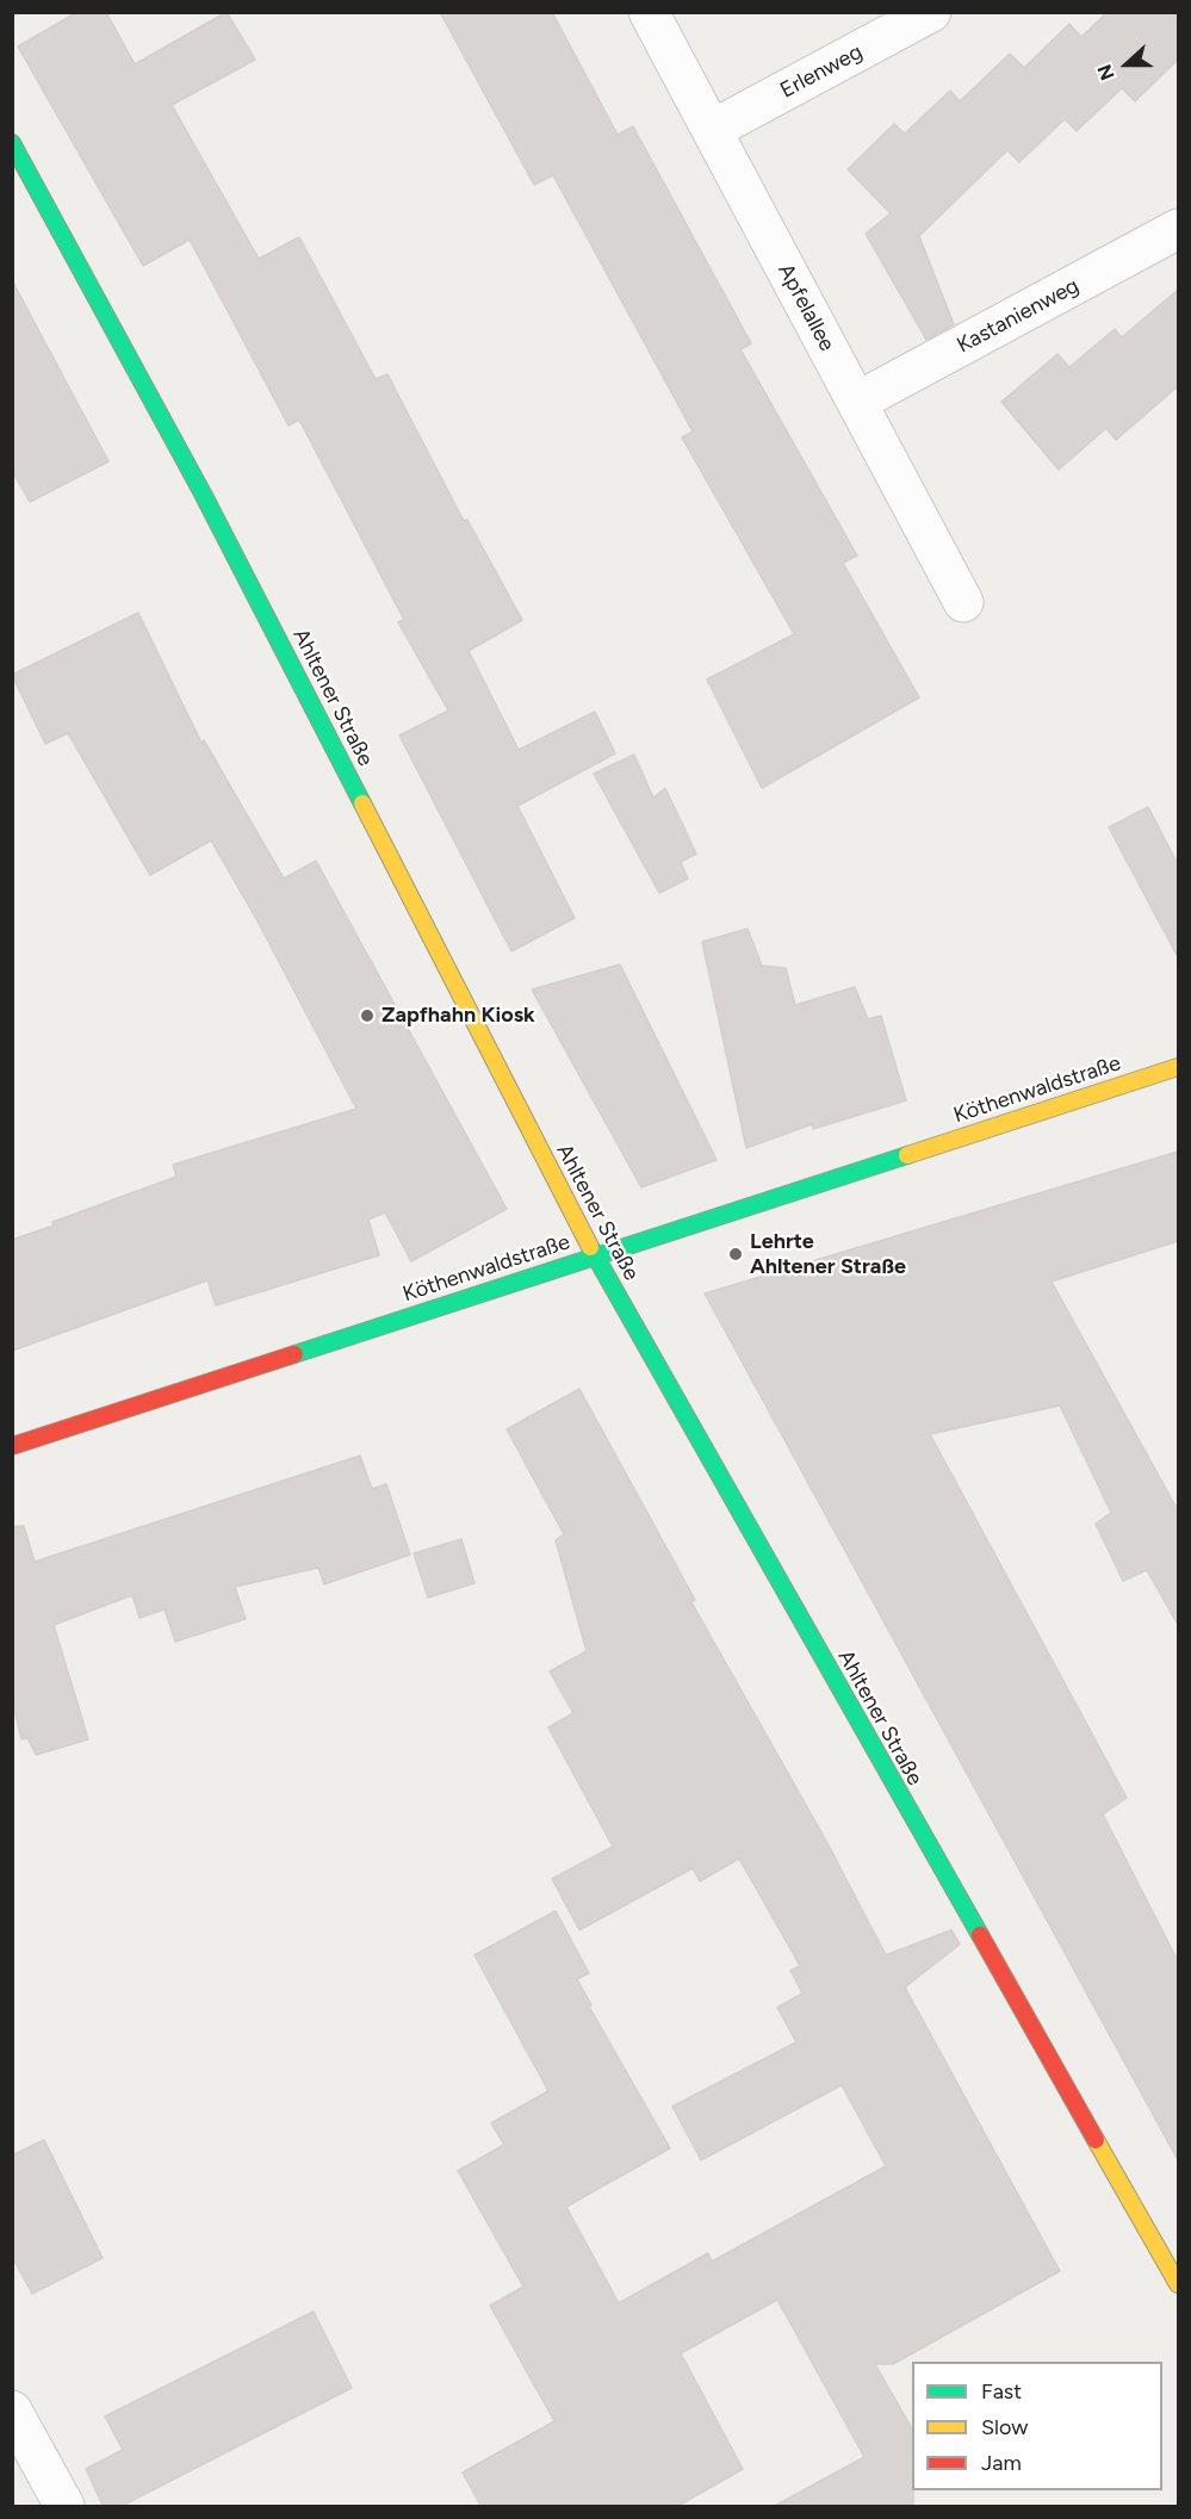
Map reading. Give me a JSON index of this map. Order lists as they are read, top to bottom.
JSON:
{
  "streets": {
    "main road": ["Ahltener Straße", "Köthenwaldstraße"],
    "street": ["Erlenweg", "Apfelallee", "Kastanienweg"]
  },
  "crossings": [
    ["Erlenweg", "Apfelallee"],
    ["Apfelallee", "Kastanienweg"],
    ["Ahltener Straße", "Köthenwaldstraße"]
  ],
  "places": ["Zapfhahn Kiosk", "Lehrte Ahltener Straße"],
  "legend": ["Fast", "Slow", "Jam"],
  "north": "left"
}
